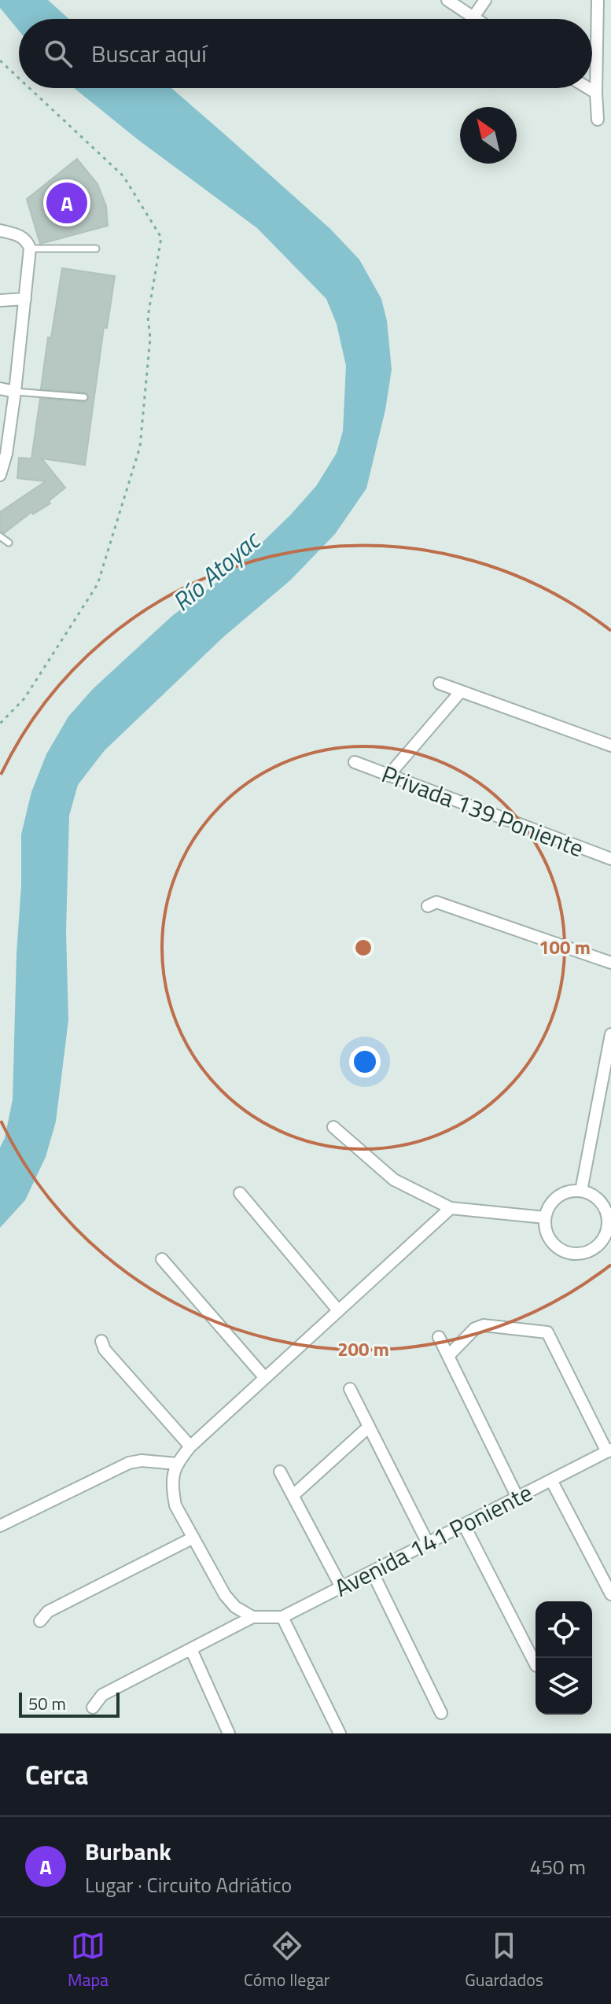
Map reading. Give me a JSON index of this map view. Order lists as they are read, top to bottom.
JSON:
{
  "streets": {
    "street": ["Privada 139 Poniente", "Avenida 141 Poniente"]
  },
  "water": ["Río Atoyac"],
  "scale_bar": "50 m",
  "north": "top left",
  "page": {
    "search": "Buscar aquí",
    "pins": "A",
    "scale": "50 m",
    "heading": "Cerca",
    "list": [
      {
        "mark": "A",
        "name": "Burbank",
        "note": "Lugar · Circuito Adriático",
        "value": "450 m"
      }
    ],
    "nav": ["Mapa", "Cómo llegar", "Guardados"]
  },
  "rings": ["100 m", "200 m"]
}
